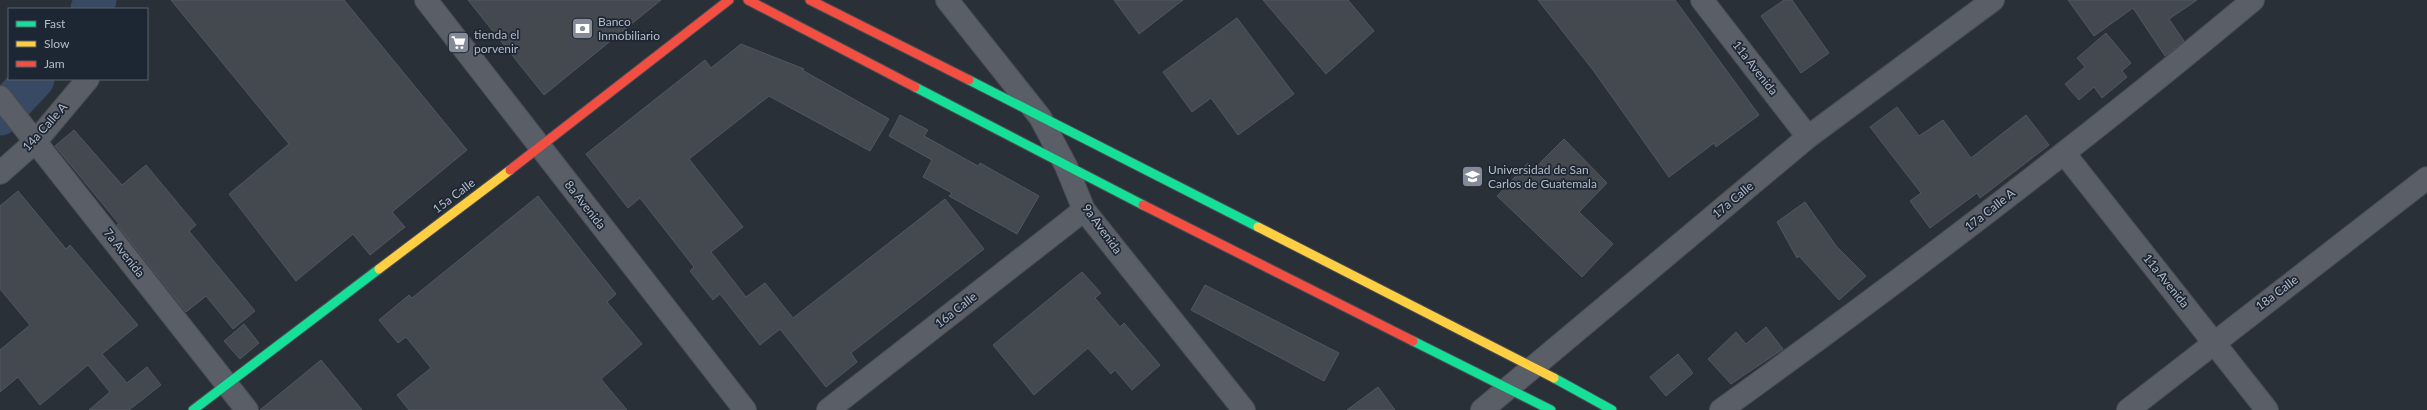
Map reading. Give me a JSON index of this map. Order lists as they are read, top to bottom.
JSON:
{
  "streets": {
    "main road": ["15a Calle"],
    "street": [
      "11a Avenida",
      "14a Calle A",
      "17a Calle",
      "8a Avenida",
      "17a Calle A",
      "9a Avenida",
      "7a Avenida",
      "18a Calle",
      "16a Calle"
    ]
  },
  "crossings": [
    ["11a Avenida", "17a Calle"],
    ["11a Avenida", "17a Calle A"],
    ["11a Avenida", "18a Calle"],
    ["14a Calle A", "7a Avenida"],
    ["15a Calle", "8a Avenida"],
    ["15a Calle", "7a Avenida"],
    ["9a Avenida", "16a Calle"]
  ],
  "places": {
    "bank": ["Banco Inmobiliario"],
    "supermarket": ["tienda el porvenir"],
    "school or university": ["Universidad de San Carlos de Guatemala"]
  },
  "legend": ["Fast", "Slow", "Jam"]
}
